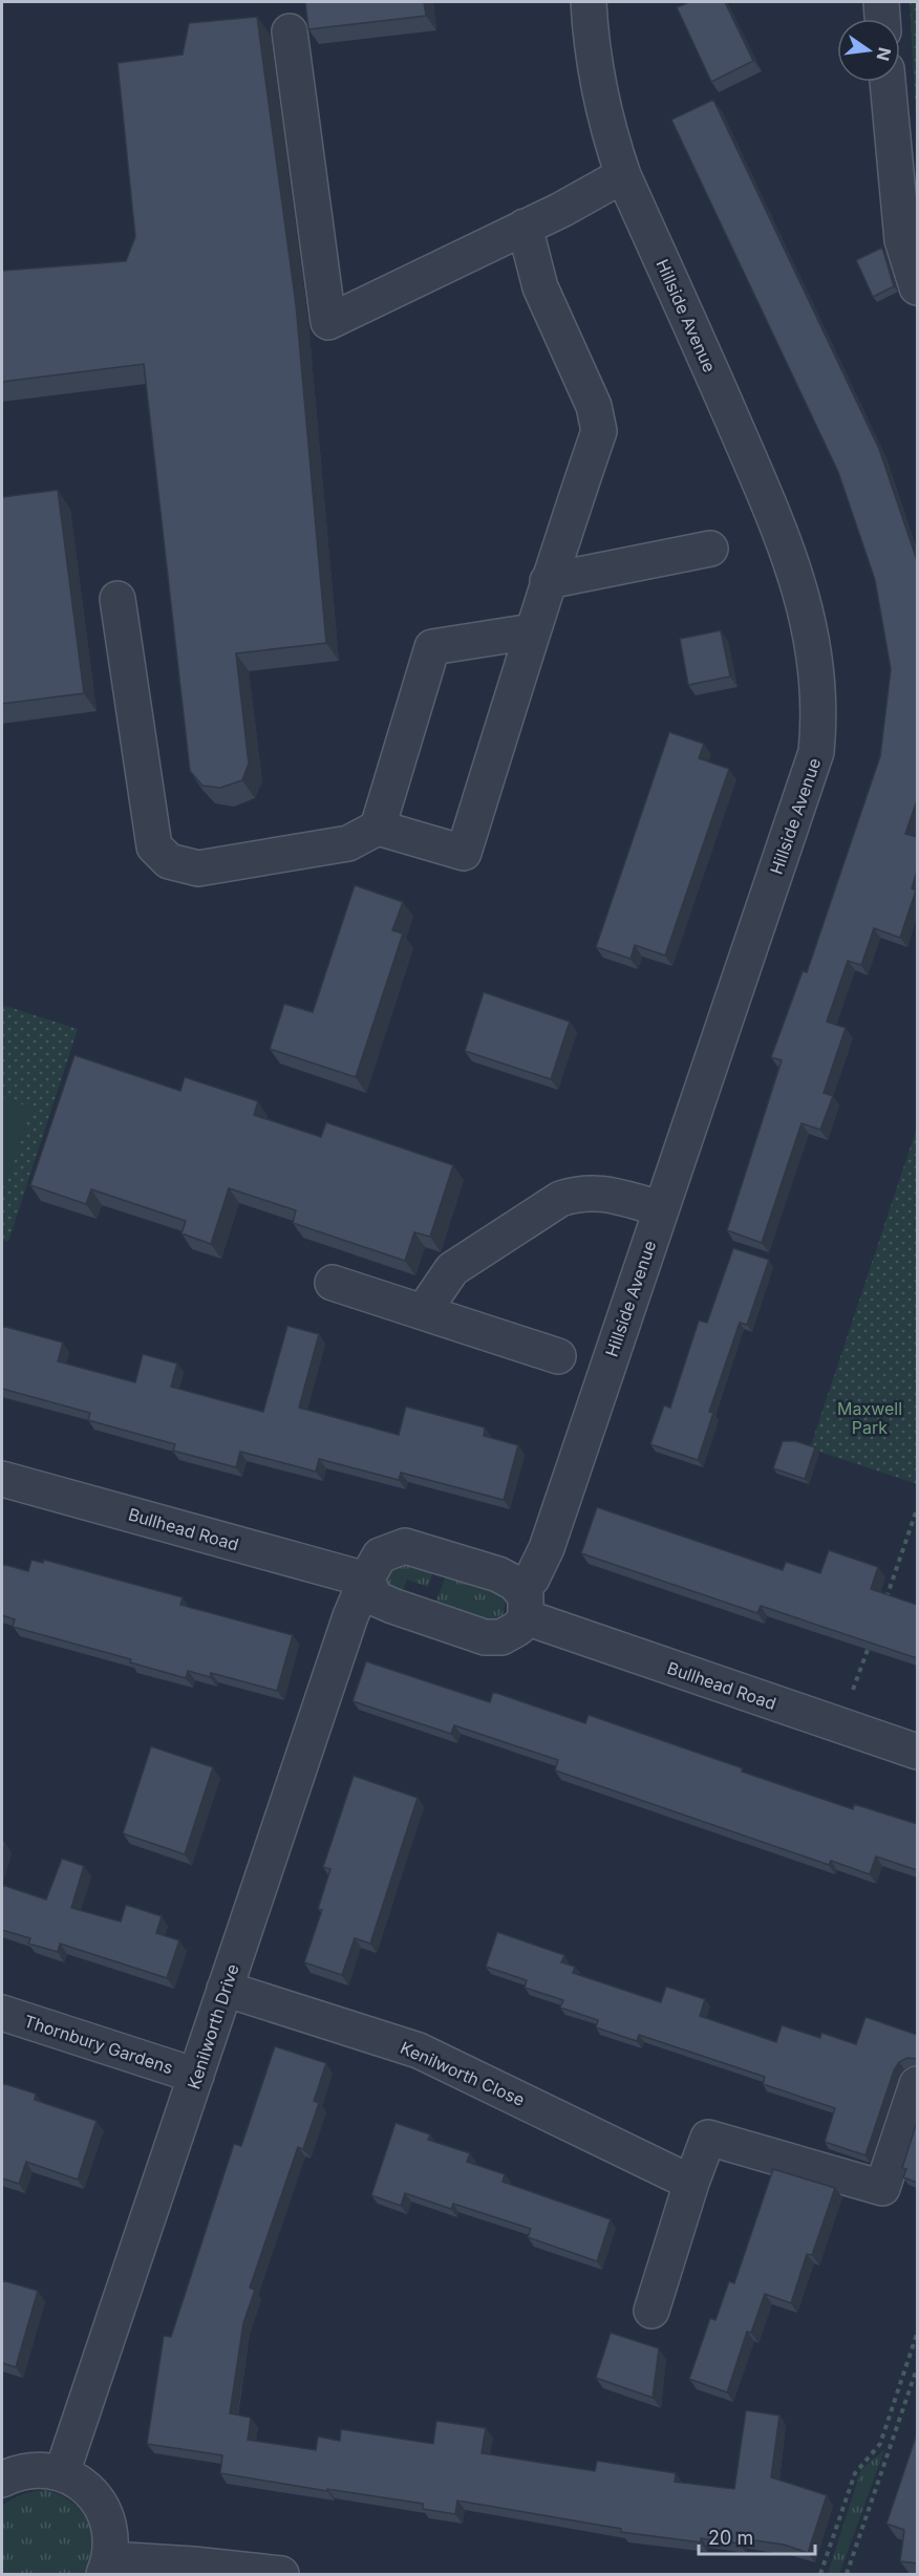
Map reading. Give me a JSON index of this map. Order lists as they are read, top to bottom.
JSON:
{
  "streets": {
    "street": [
      "Hillside Avenue",
      "Bullhead Road",
      "Kenilworth Drive",
      "Thornbury Gardens",
      "Kenilworth Close"
    ]
  },
  "crossings": [
    ["Hillside Avenue", "Bullhead Road"],
    ["Bullhead Road", "Kenilworth Drive"],
    ["Kenilworth Drive", "Thornbury Gardens"],
    ["Kenilworth Drive", "Kenilworth Close"]
  ],
  "parks": ["Maxwell Park"],
  "scale_bar": "20 m",
  "north": "right"
}
